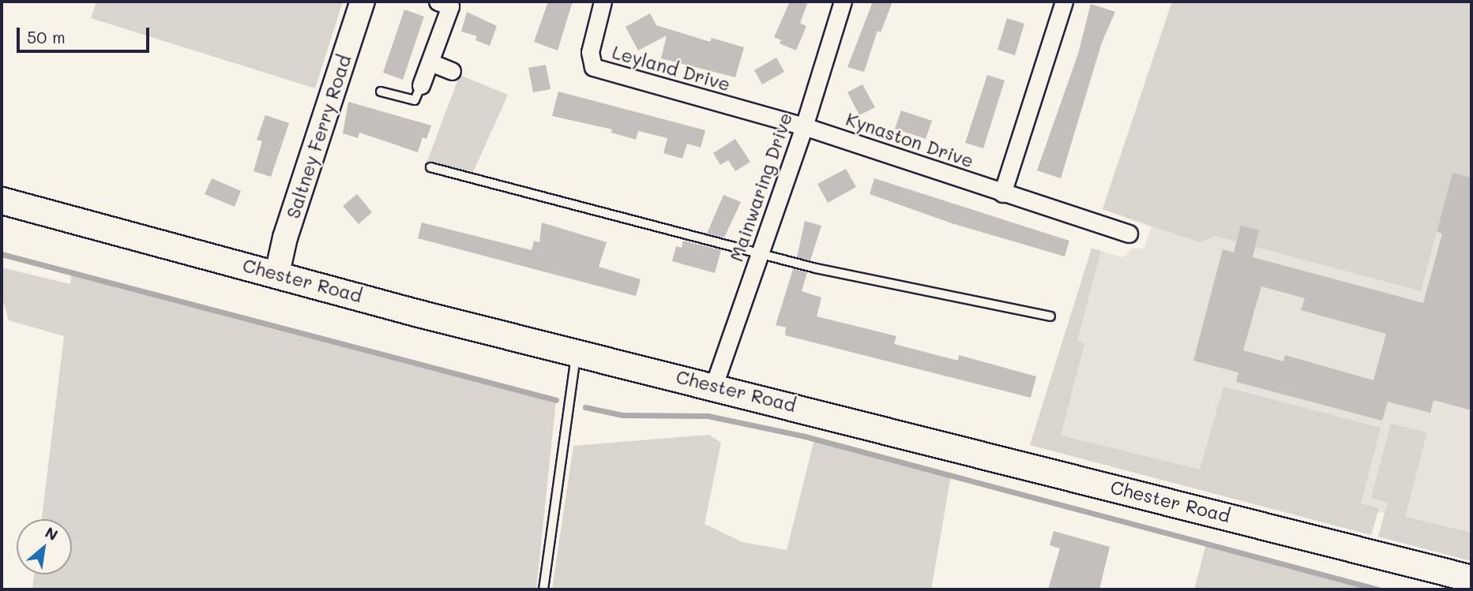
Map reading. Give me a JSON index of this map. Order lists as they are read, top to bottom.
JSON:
{
  "streets": {
    "main road": ["Saltney Ferry Road", "Chester Road"],
    "street": ["Leyland Drive", "Kynaston Drive", "Mainwaring Drive"]
  },
  "crossings": [
    ["Leyland Drive", "Kynaston Drive"],
    ["Leyland Drive", "Mainwaring Drive"],
    ["Saltney Ferry Road", "Chester Road"],
    ["Kynaston Drive", "Mainwaring Drive"],
    ["Mainwaring Drive", "Chester Road"]
  ],
  "scale_bar": "50 m",
  "north": "top right"
}
